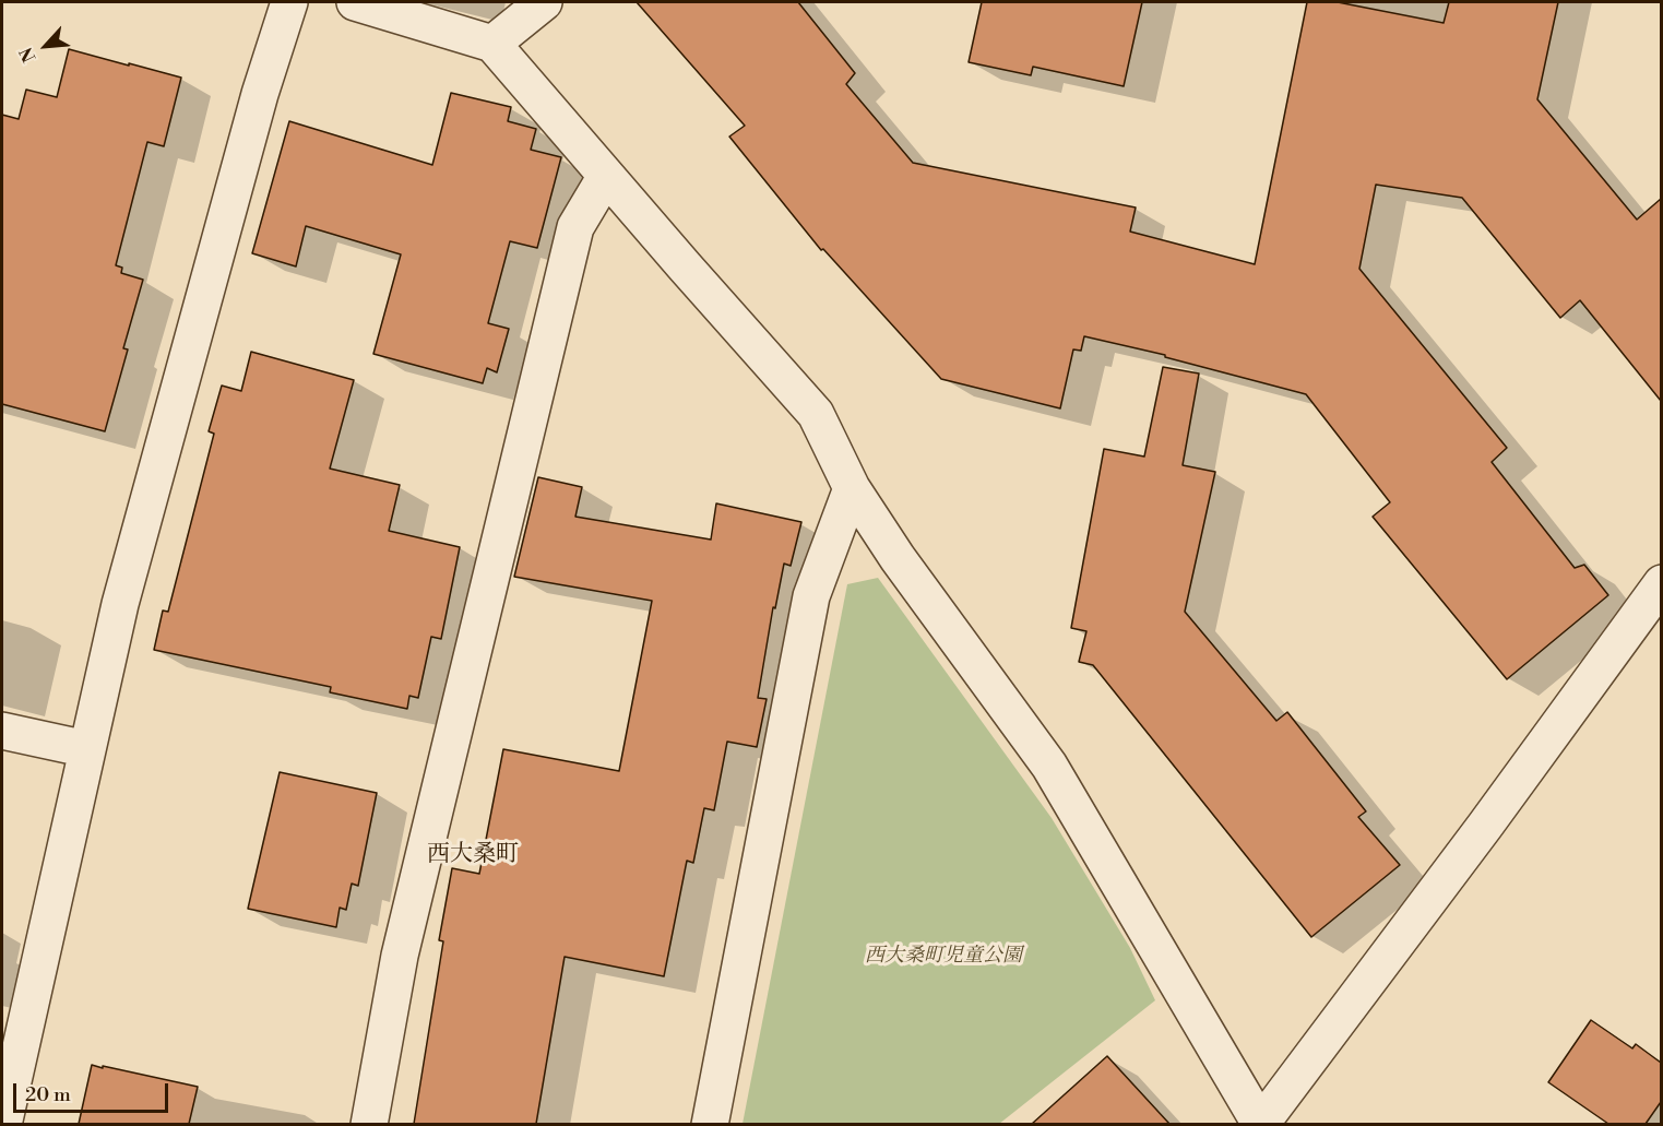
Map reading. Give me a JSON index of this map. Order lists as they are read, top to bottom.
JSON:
{
  "districts": ["西大桑町"],
  "parks": ["西大桑町児童公園"],
  "scale_bar": "20 m",
  "north": "bottom left"
}
